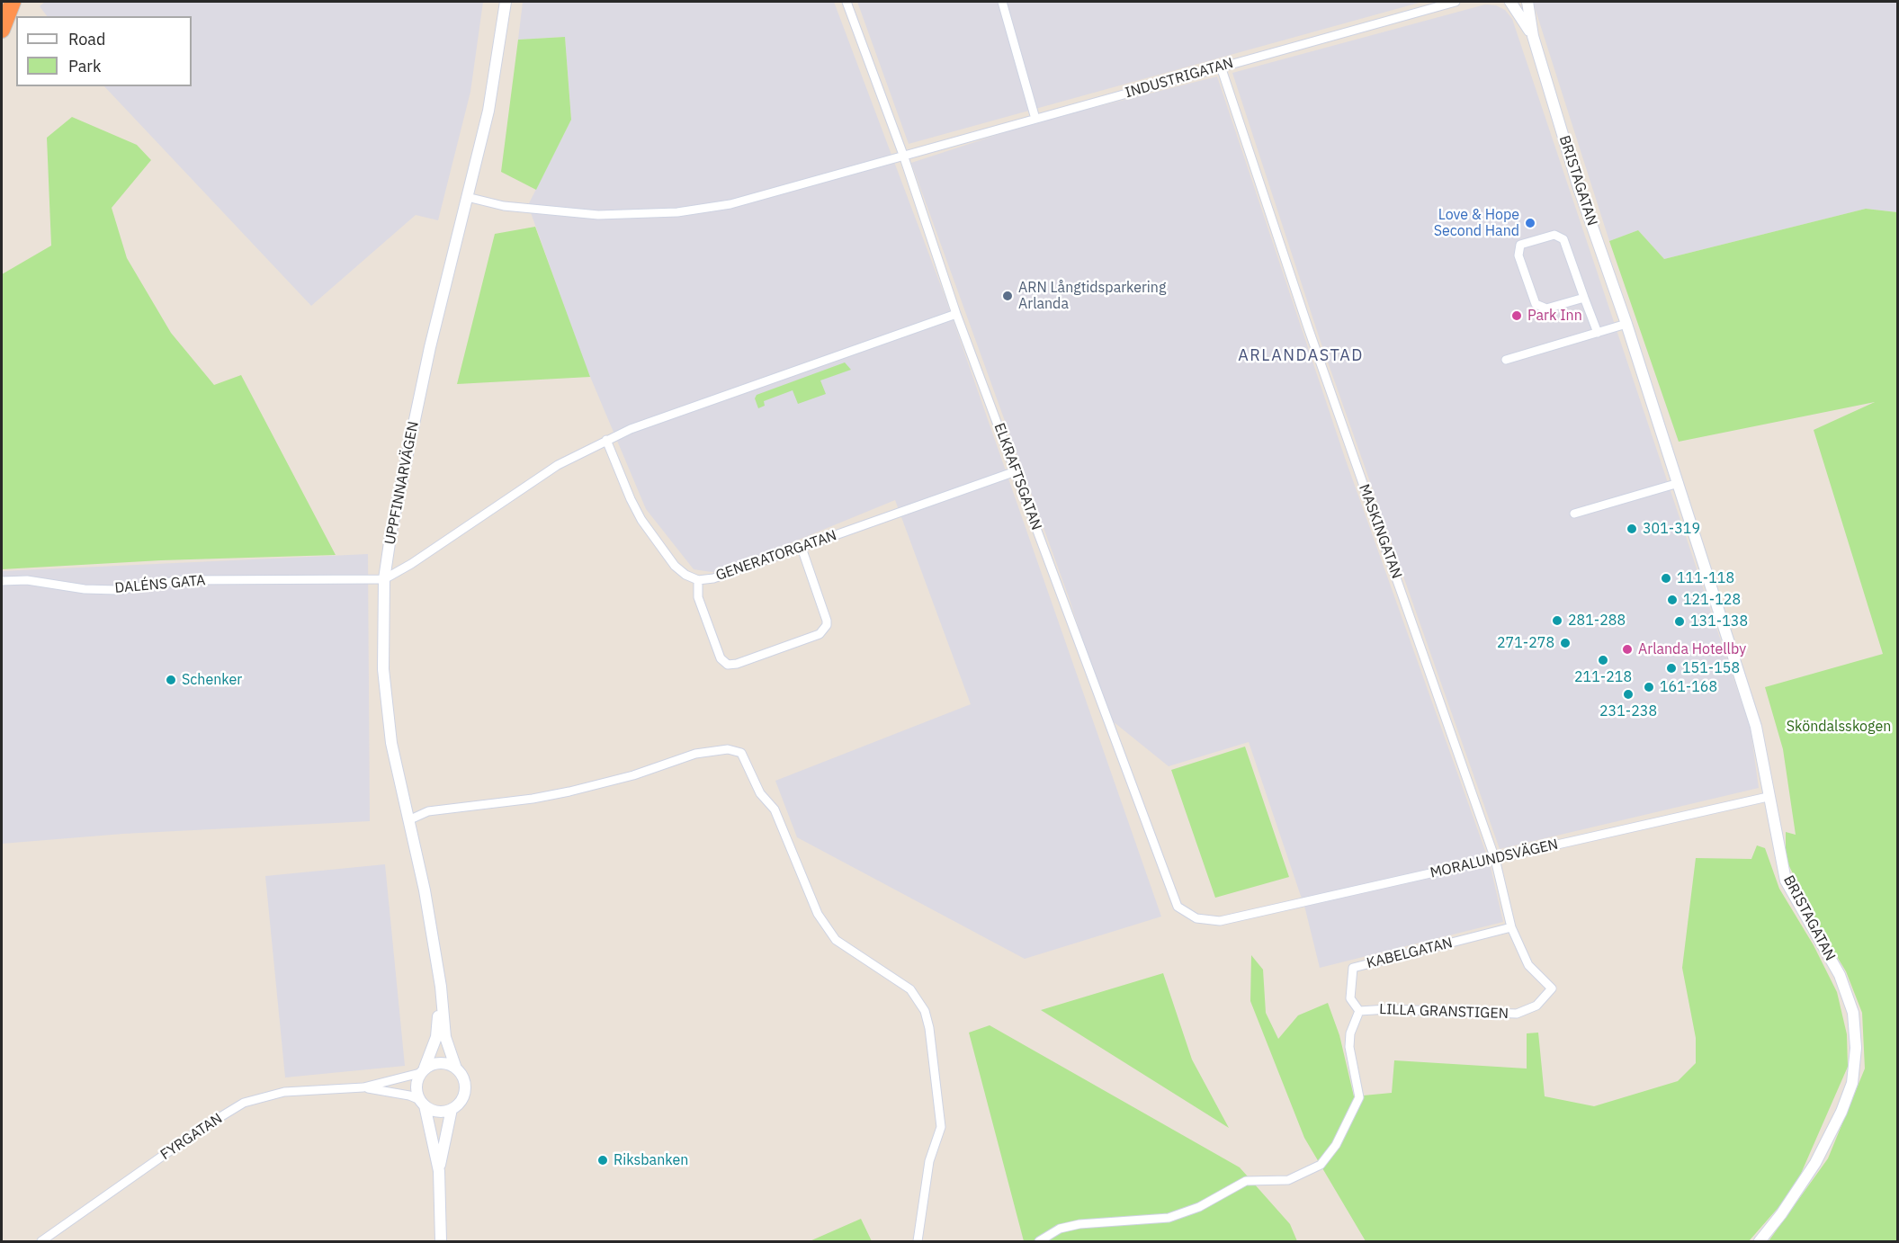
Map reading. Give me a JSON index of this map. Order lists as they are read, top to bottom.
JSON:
{
  "streets": {
    "street": [
      "INDUSTRIGATAN",
      "BRISTAGATAN",
      "ELKRAFTSGATAN",
      "UPPFINNARVÄGEN",
      "MASKINGATAN",
      "GENERATORGATAN",
      "DALÉNS GATA",
      "MORALUNDSVÄGEN",
      "KABELGATAN",
      "LILLA GRANSTIGEN",
      "FYRGATAN"
    ]
  },
  "crossings": [
    ["INDUSTRIGATAN", "ELKRAFTSGATAN"],
    ["INDUSTRIGATAN", "UPPFINNARVÄGEN"],
    ["INDUSTRIGATAN", "MASKINGATAN"],
    ["BRISTAGATAN", "MORALUNDSVÄGEN"],
    ["ELKRAFTSGATAN", "GENERATORGATAN"],
    ["ELKRAFTSGATAN", "MORALUNDSVÄGEN"],
    ["UPPFINNARVÄGEN", "DALÉNS GATA"],
    ["UPPFINNARVÄGEN", "FYRGATAN"],
    ["MASKINGATAN", "MORALUNDSVÄGEN"],
    ["MASKINGATAN", "KABELGATAN"],
    ["MASKINGATAN", "LILLA GRANSTIGEN"],
    ["KABELGATAN", "LILLA GRANSTIGEN"]
  ],
  "districts": ["ARLANDASTAD"],
  "parks": ["Sköndalsskogen"],
  "places": [
    "Love & Hope Second Hand",
    "ARN Långtidsparkering Arlanda",
    "Park Inn",
    "301-319",
    "111-118",
    "121-128",
    "281-288",
    "131-138",
    "271-278",
    "Arlanda Hotellby",
    "211-218",
    "151-158",
    "Schenker",
    "161-168",
    "231-238",
    "Riksbanken"
  ],
  "legend": ["Road", "Park"]
}
